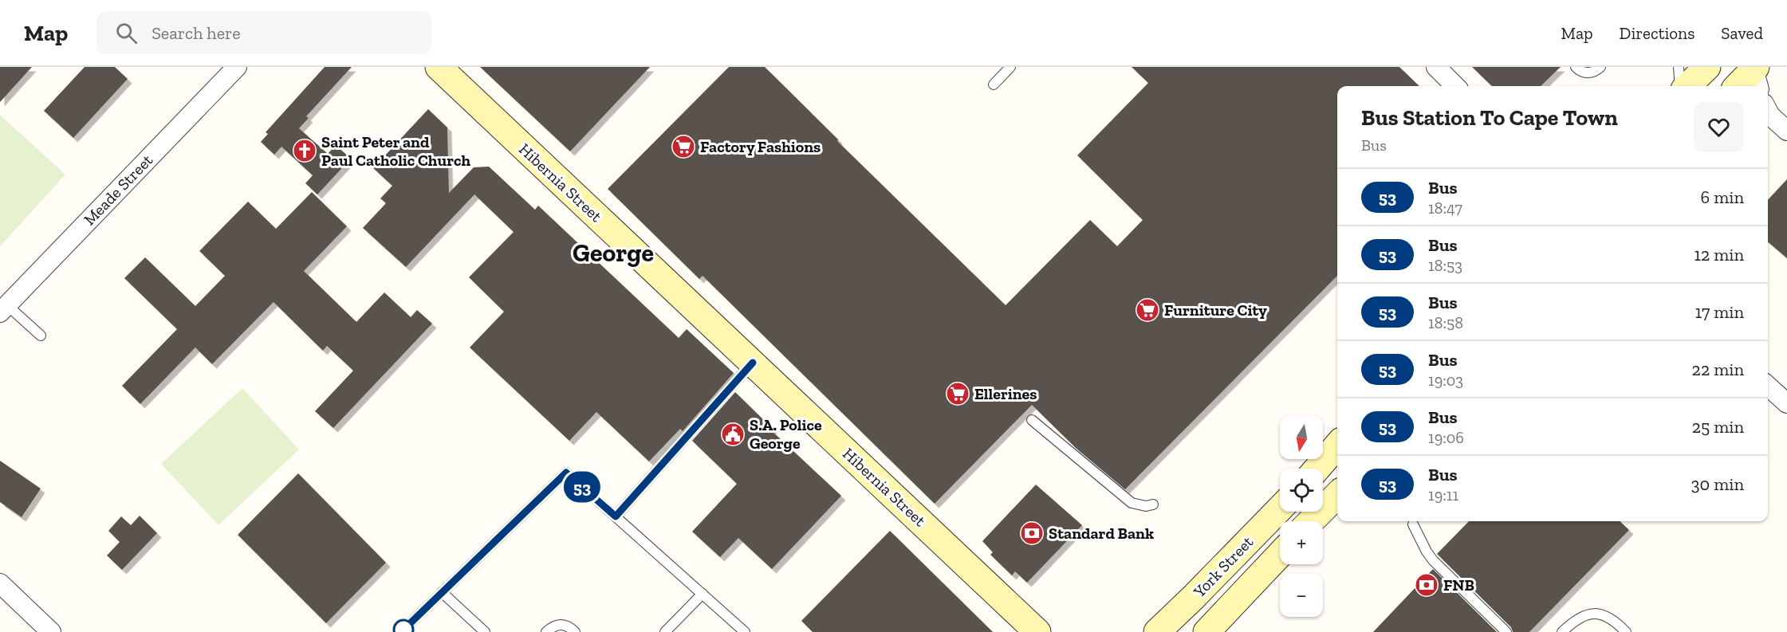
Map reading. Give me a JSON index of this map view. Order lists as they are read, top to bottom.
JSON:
{
  "streets": {
    "street": ["Hibernia Street", "Meade Street", "York Street"]
  },
  "districts": ["George"],
  "places": {
    "supermarket": ["Factory Fashions", "Furniture City", "Ellerines"],
    "church": ["Saint Peter and Paul Catholic Church"],
    "public building": ["S.A. Police George"],
    "bank": ["Standard Bank", "FNB"]
  },
  "lines": ["bus line 53"],
  "north": "bottom",
  "page": {
    "header": "Map",
    "search": "Search here",
    "nav": ["Map", "Directions", "Saved"],
    "on_map": "53",
    "heading": ["Bus Station To Cape Town", "Bus"],
    "list": [
      {
        "mark": "53",
        "name": "Bus",
        "note": "18:47",
        "value": "6 min"
      },
      {
        "mark": "53",
        "name": "Bus",
        "note": "18:53",
        "value": "12 min"
      },
      {
        "mark": "53",
        "name": "Bus",
        "note": "18:58",
        "value": "17 min"
      },
      {
        "mark": "53",
        "name": "Bus",
        "note": "19:03",
        "value": "22 min"
      },
      {
        "mark": "53",
        "name": "Bus",
        "note": "19:06",
        "value": "25 min"
      },
      {
        "mark": "53",
        "name": "Bus",
        "note": "19:11",
        "value": "30 min"
      }
    ],
    "map_buttons": ["+", "−"]
  }
}
